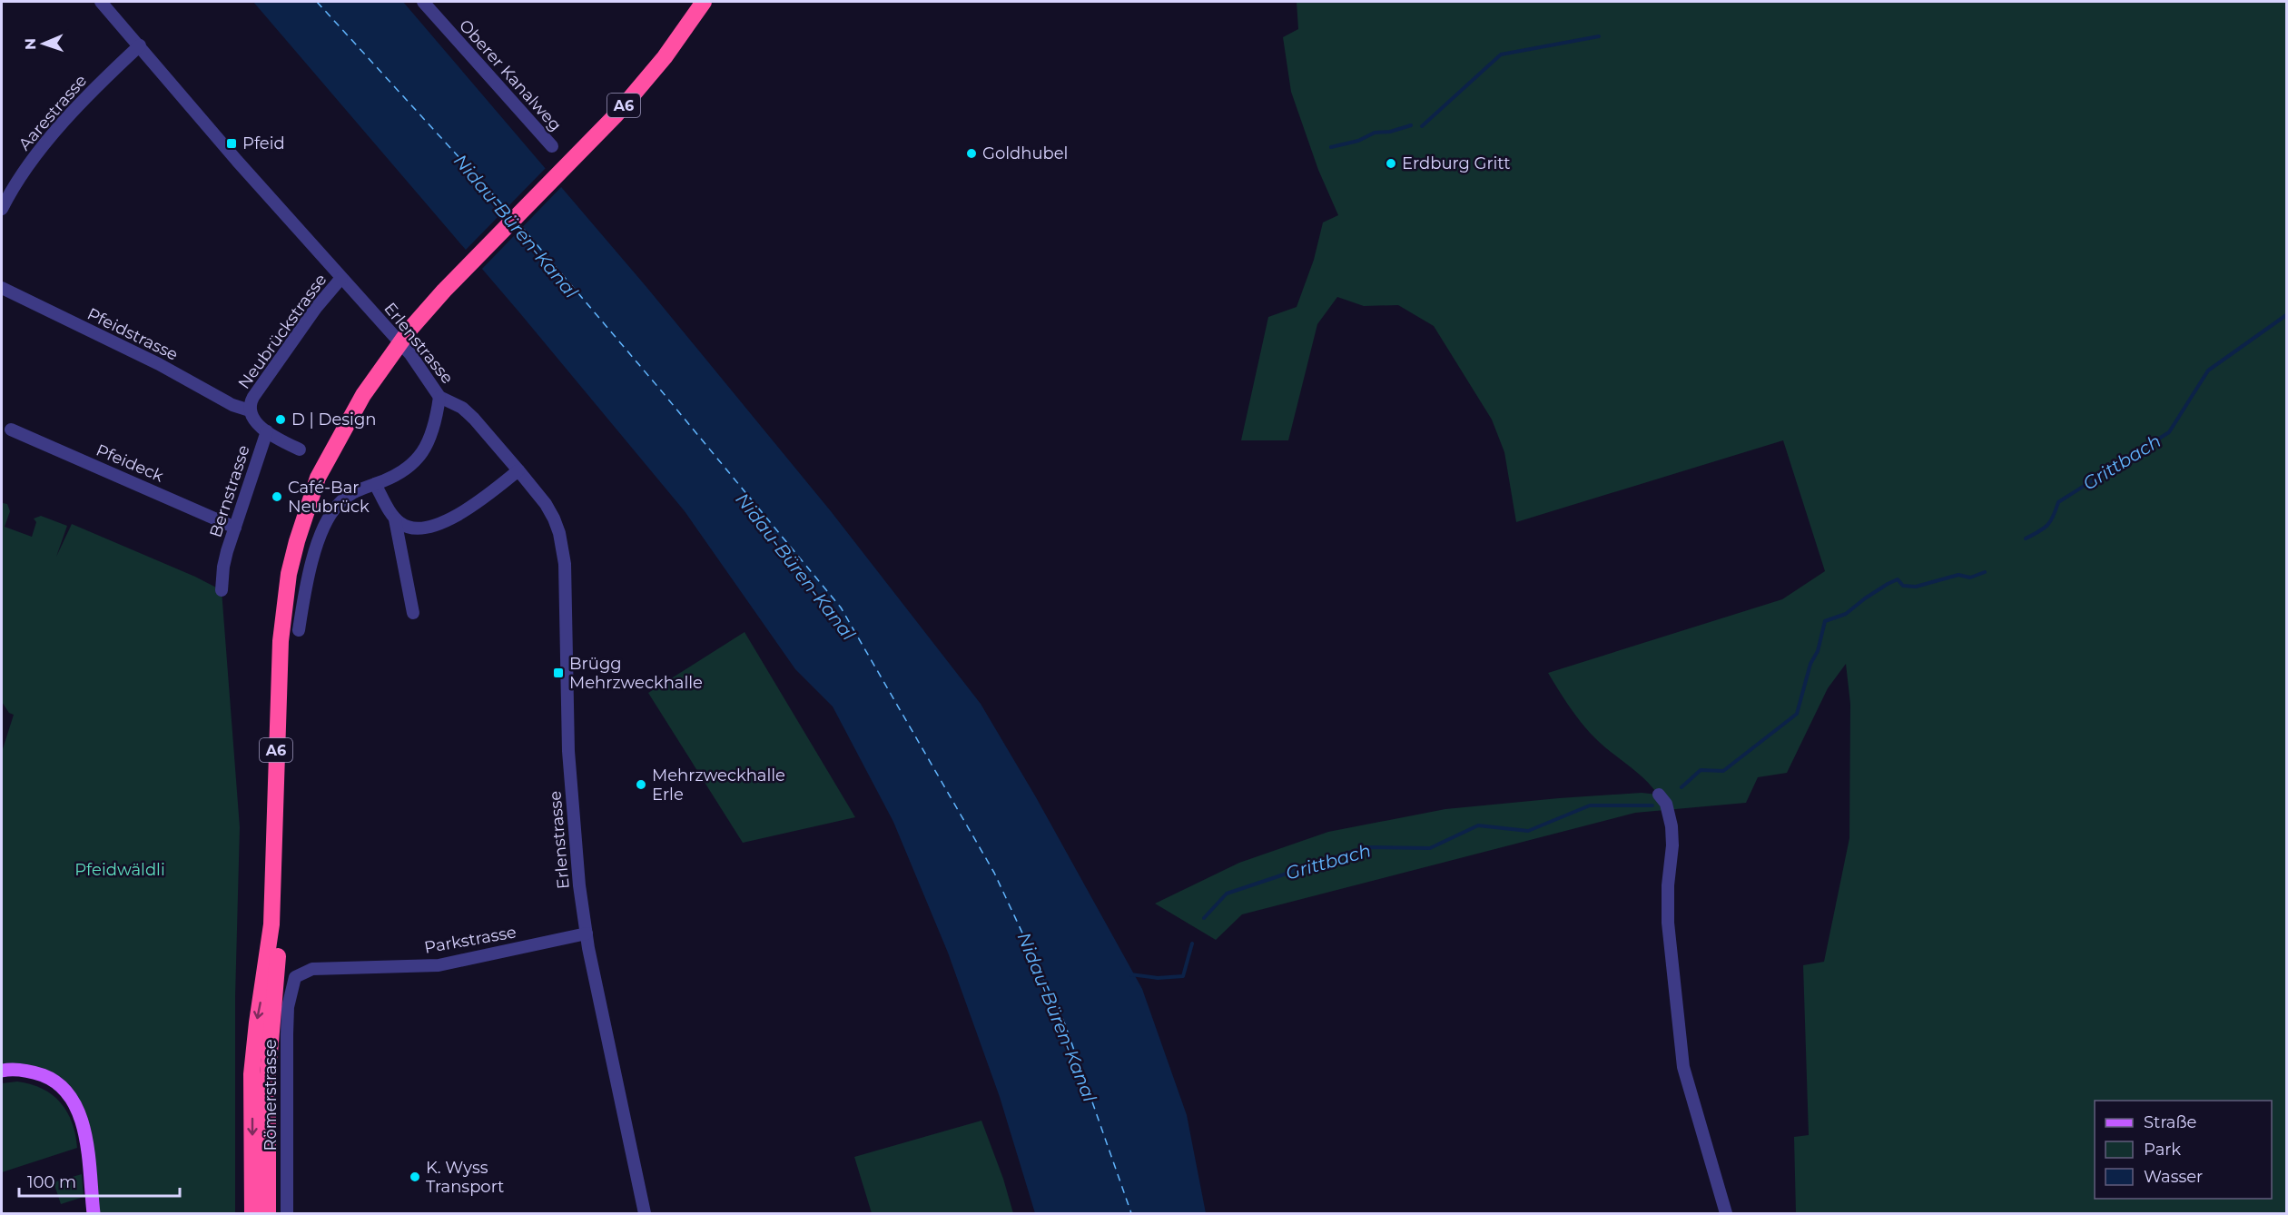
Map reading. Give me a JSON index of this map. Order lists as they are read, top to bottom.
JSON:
{
  "streets": {
    "highway": ["A6"],
    "street": [
      "Oberer Kanalweg",
      "Aarestrasse",
      "Neubrückstrasse",
      "Pfeidstrasse",
      "Erlenstrasse",
      "Pfeideck",
      "Bernstrasse",
      "Parkstrasse",
      "Römerstrasse"
    ]
  },
  "crossings": [
    ["Aarestrasse", "Neubrückstrasse"],
    ["Neubrückstrasse", "Pfeidstrasse"],
    ["Neubrückstrasse", "Erlenstrasse"],
    ["Neubrückstrasse", "Bernstrasse"],
    ["Pfeidstrasse", "Bernstrasse"],
    ["Erlenstrasse", "Parkstrasse"],
    ["Pfeideck", "Bernstrasse"],
    ["Parkstrasse", "Römerstrasse"]
  ],
  "water": ["Nidau-Büren-Kanal", "Grittbach"],
  "parks": ["Pfeidwäldli"],
  "places": {
    "transit": ["Pfeid", "Brügg Mehrzweckhalle"],
    "other": [
      "Goldhubel",
      "Erdburg Gritt",
      "D | Design",
      "Café-Bar Neubrück",
      "Mehrzweckhalle Erle",
      "K. Wyss Transport"
    ]
  },
  "legend": ["Straße", "Park", "Wasser"],
  "scale_bar": "100 m",
  "north": "left"
}
